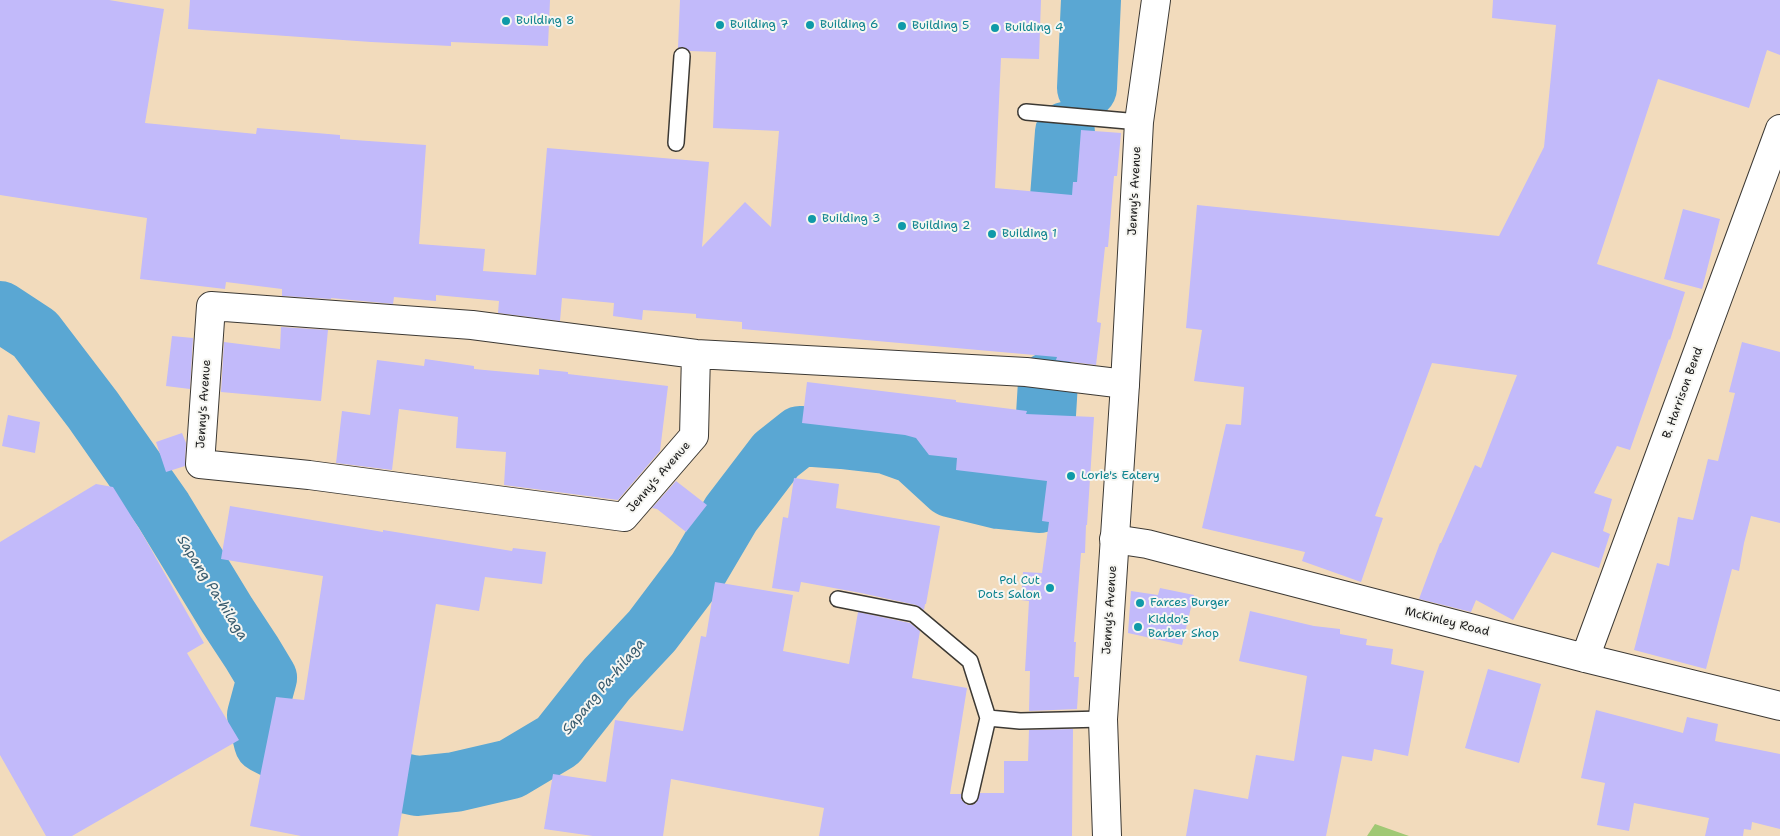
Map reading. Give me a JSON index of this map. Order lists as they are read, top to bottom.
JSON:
{
  "streets": {
    "street": ["Jenny's Avenue", "B. Harrison Bend", "McKinley Road"]
  },
  "crossings": [
    ["Jenny's Avenue", "McKinley Road"],
    ["B. Harrison Bend", "McKinley Road"]
  ],
  "water": ["Sapang Pa-hilaga"],
  "places": [
    "Building 8",
    "Building 7",
    "Building 6",
    "Building 5",
    "Building 4",
    "Building 3",
    "Building 2",
    "Building 1",
    "Lorie's Eatery",
    "Pol Cut Dots Salon",
    "Farces Burger",
    "Kiddo's Barber Shop"
  ]
}
